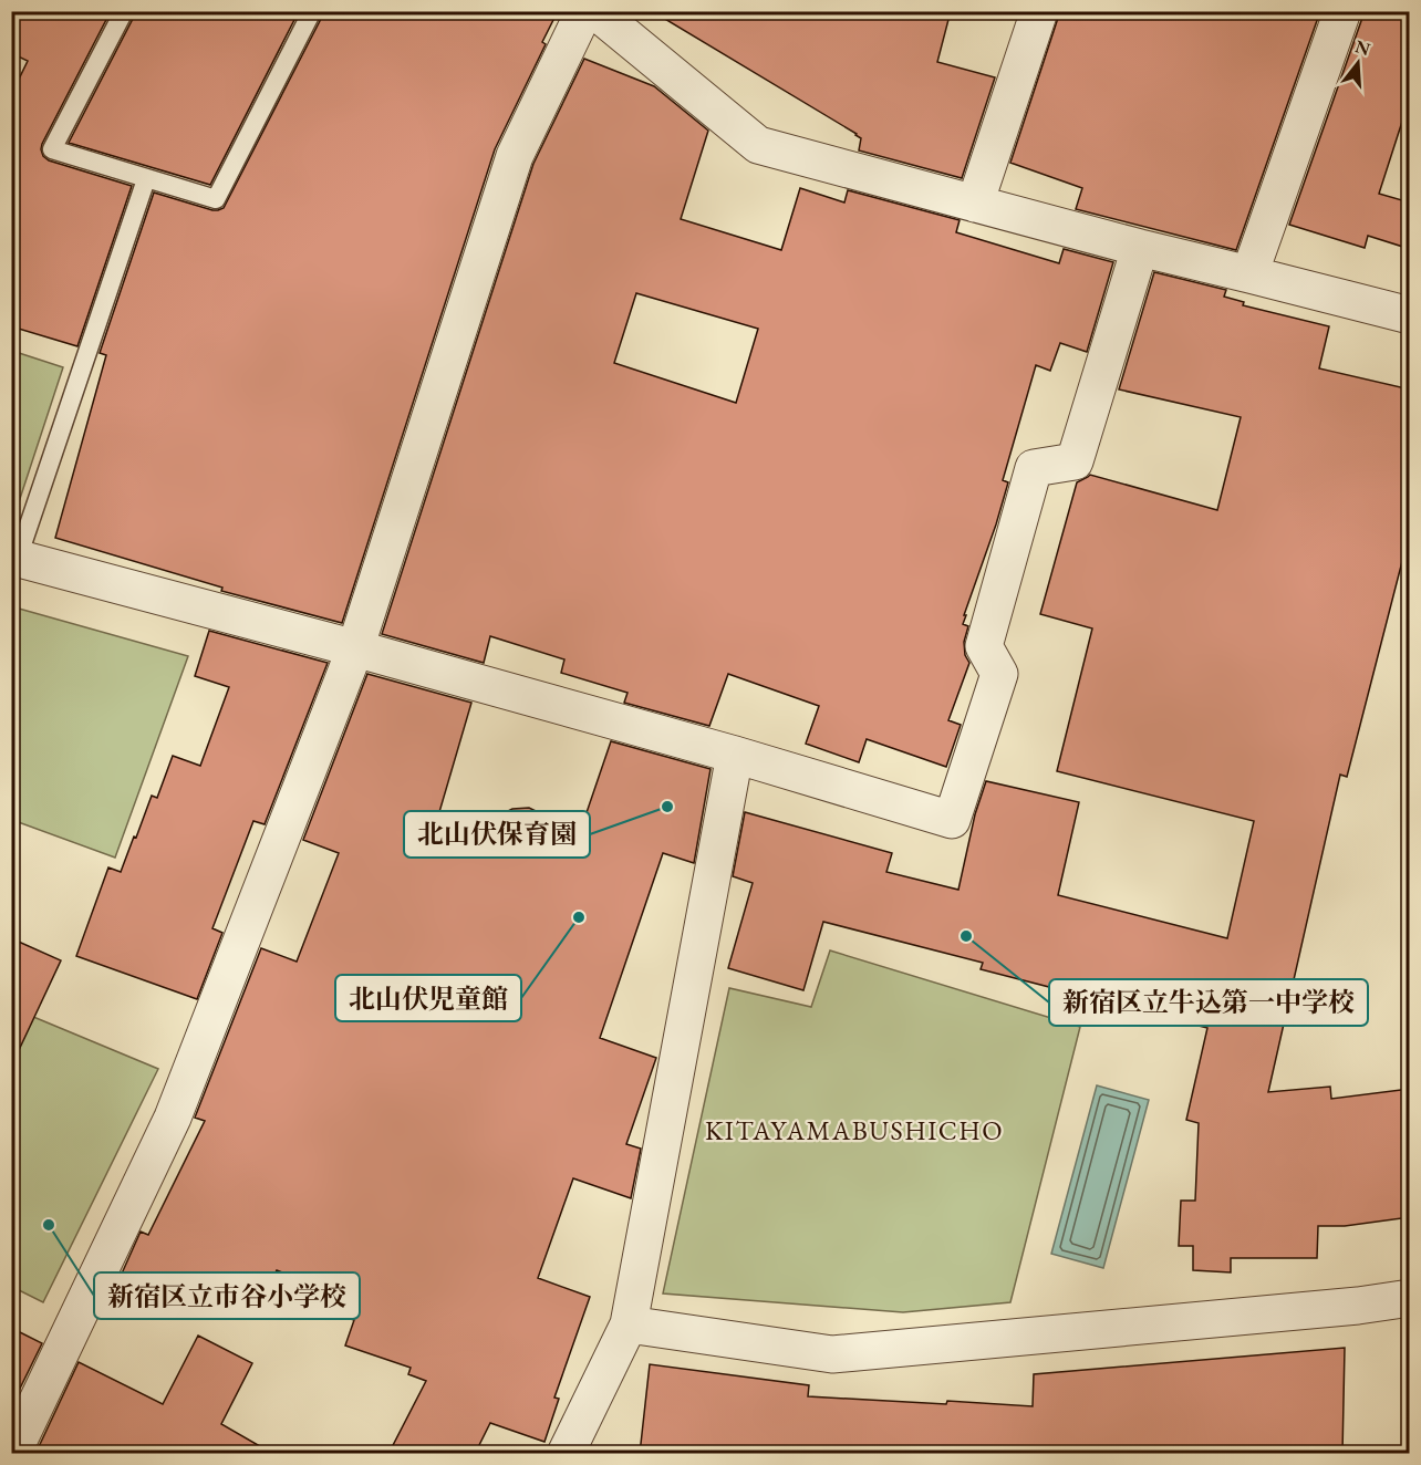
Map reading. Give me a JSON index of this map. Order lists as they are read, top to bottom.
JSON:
{
  "districts": ["KITAYAMABUSHICHO"],
  "places": [
    "北山伏保育園",
    "北山伏児童館",
    "新宿区立牛込第一中学校",
    "新宿区立市谷小学校"
  ],
  "north": "top"
}
